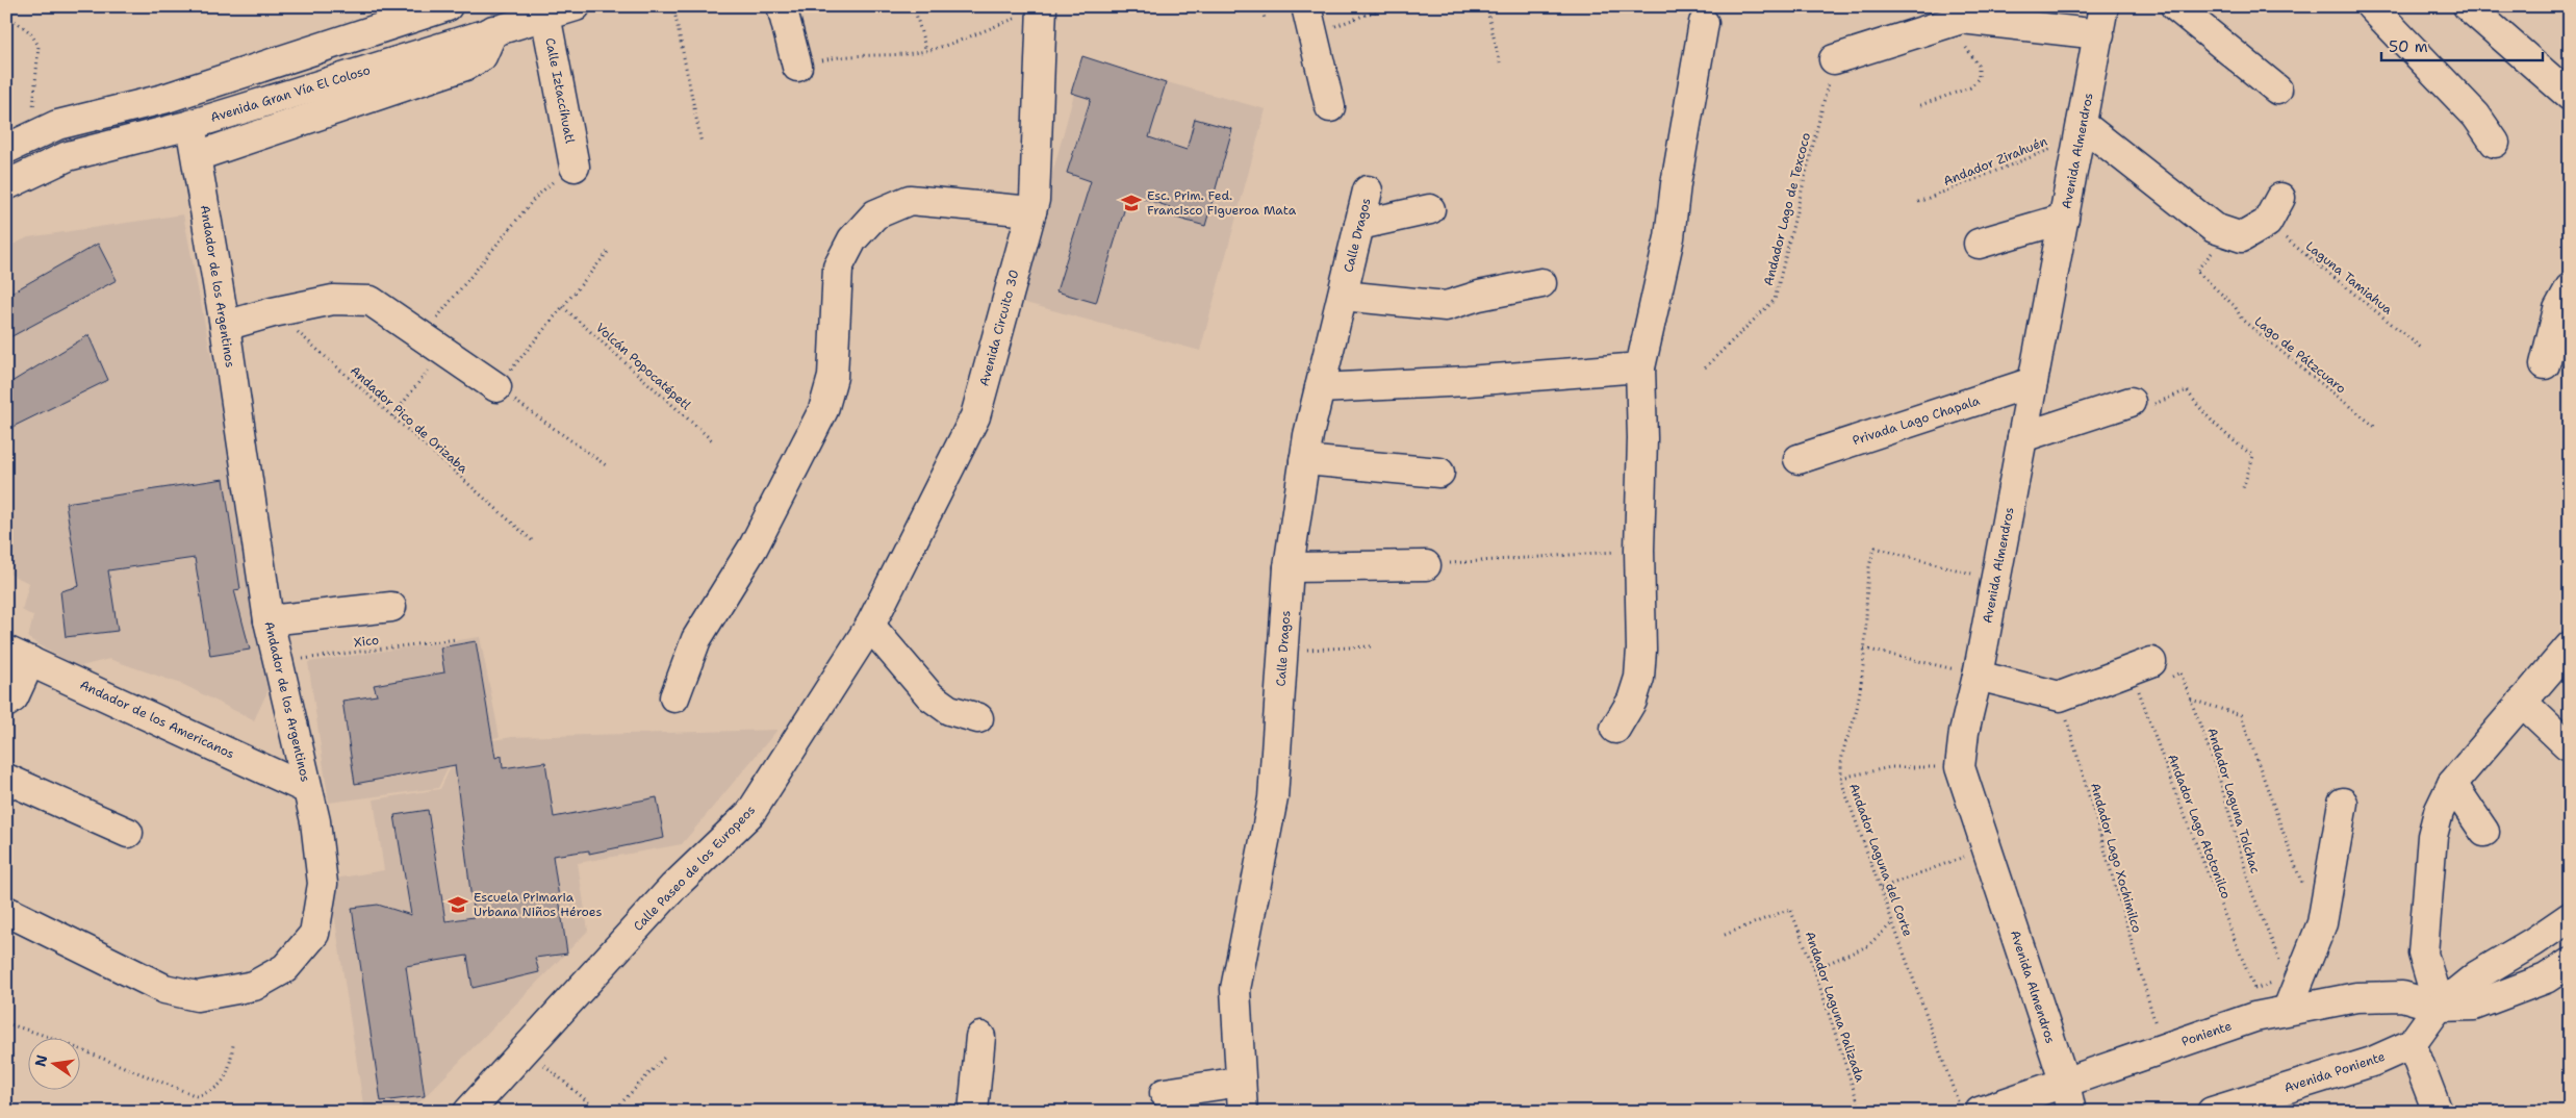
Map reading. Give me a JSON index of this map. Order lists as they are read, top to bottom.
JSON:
{
  "streets": {
    "street": [
      "Calle Iztaccíhuatl",
      "Avenida Gran Vía El Coloso",
      "Avenida Almendros",
      "Calle Dragos",
      "Andador de los Argentinos",
      "Avenida Circuito 30",
      "Privada Lago Chapala",
      "Andador de los Americanos",
      "Calle Paseo de los Europeos",
      "Poniente",
      "Avenida Poniente"
    ],
    "path": [
      "Andador Zirahuén",
      "Andador Lago de Texcoco",
      "Laguna Tamiahua",
      "Lago de Pátzcuaro",
      "Volcán Popocatépetl",
      "Andador Pico de Orizaba",
      "Xico",
      "Andador Laguna Tolchac",
      "Andador Lago Atotonilco",
      "Andador Lago Xochimilco",
      "Andador Laguna del Corte",
      "Andador Laguna Palizada"
    ]
  },
  "crossings": [
    ["Calle Iztaccíhuatl", "Avenida Gran Vía El Coloso"],
    ["Avenida Gran Vía El Coloso", "Andador de los Argentinos"],
    ["Avenida Almendros", "Andador Zirahuén"],
    ["Avenida Almendros", "Privada Lago Chapala"],
    ["Avenida Almendros", "Andador Laguna del Corte"],
    ["Avenida Almendros", "Poniente"],
    ["Andador de los Argentinos", "Xico"],
    ["Andador de los Argentinos", "Andador de los Americanos"],
    ["Avenida Circuito 30", "Calle Paseo de los Europeos"],
    ["Andador Laguna Tolchac", "Andador Lago Atotonilco"],
    ["Andador Laguna del Corte", "Poniente"]
  ],
  "places": {
    "school or university": ["Esc. Prim. Fed. Francisco Figueroa Mata", "Escuela Primaria Urbana Niños Héroes"]
  },
  "scale_bar": "50 m",
  "north": "left"
}
